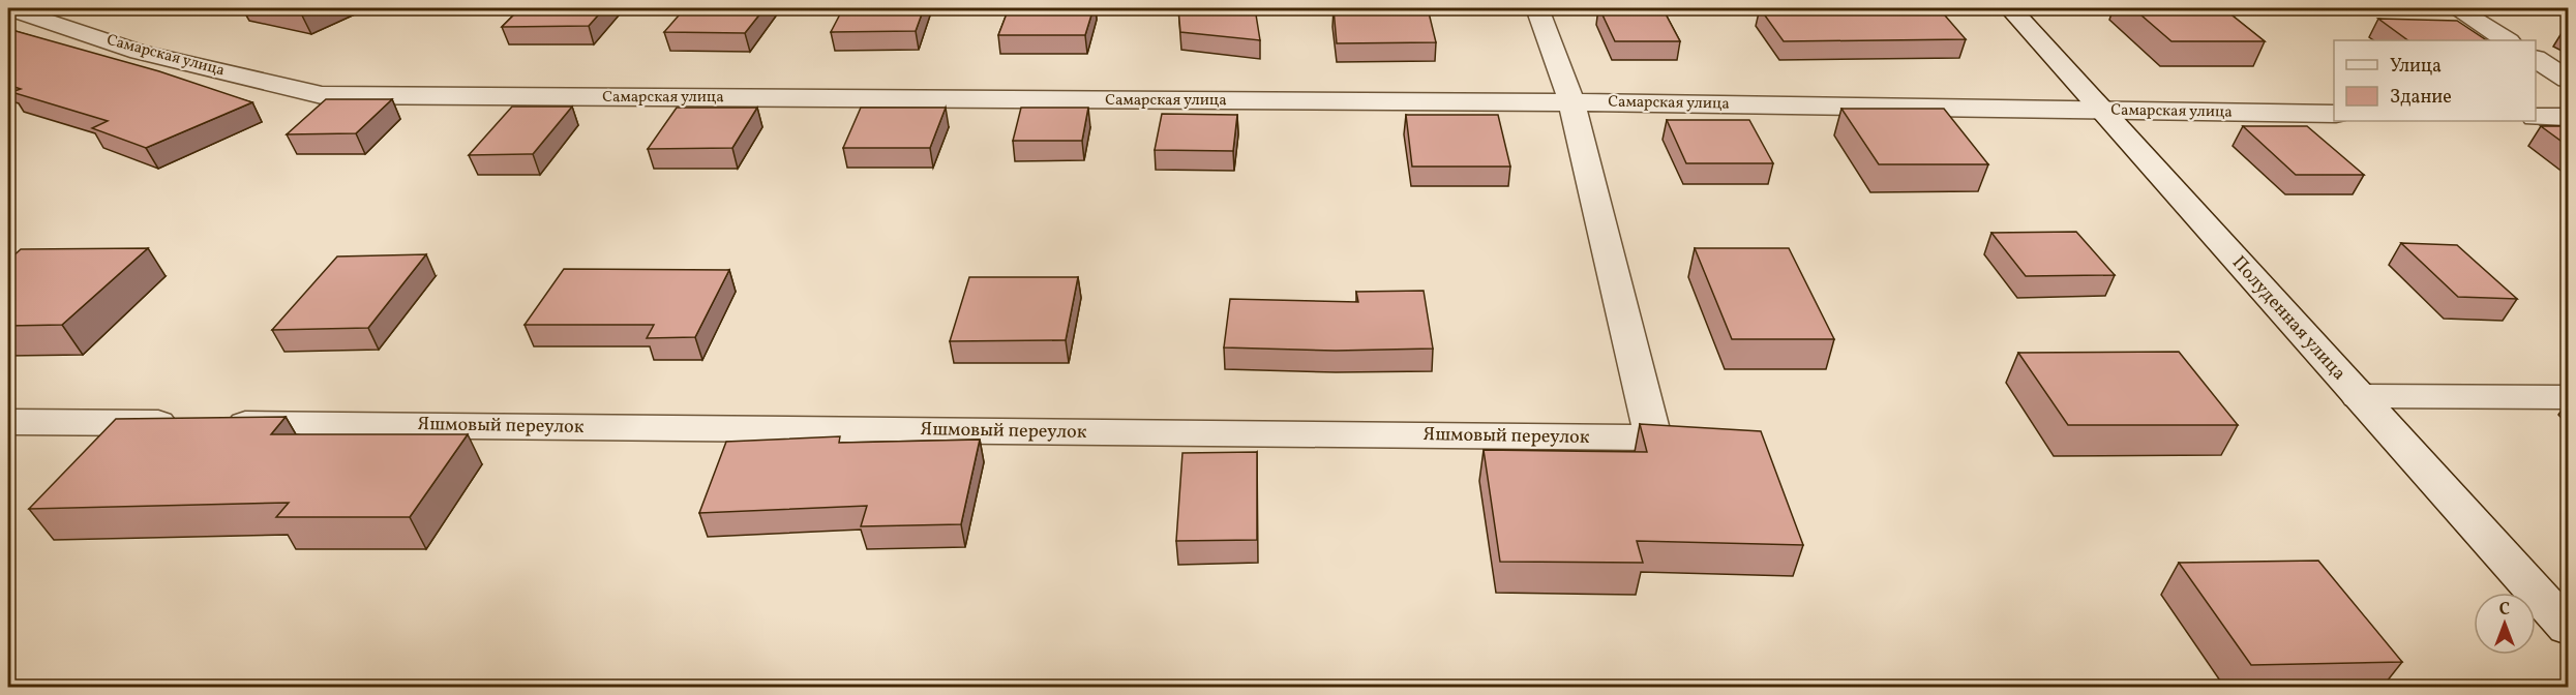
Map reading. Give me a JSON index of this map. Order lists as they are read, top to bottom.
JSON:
{
  "streets": {
    "street": ["Самарская улица", "Полуденная улица", "Яшмовый переулок"]
  },
  "crossings": [
    ["Самарская улица", "Полуденная улица"],
    ["Самарская улица", "Яшмовый переулок"]
  ],
  "legend": ["Улица", "Здание"],
  "north": "top"
}
